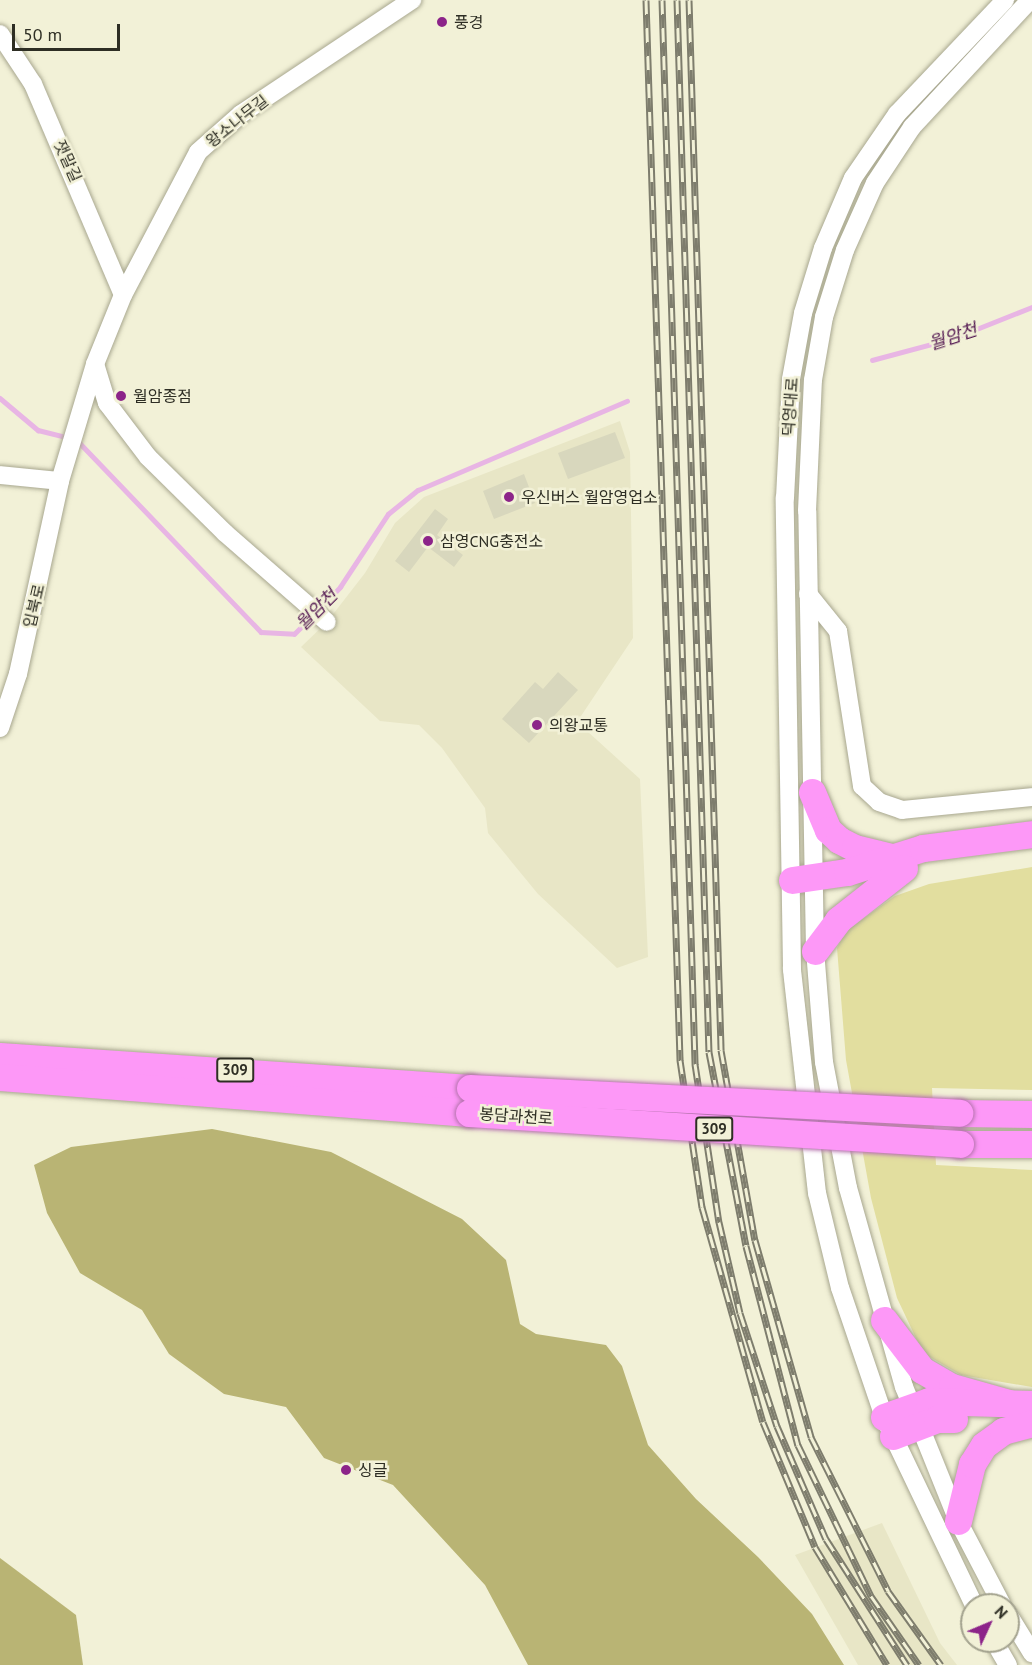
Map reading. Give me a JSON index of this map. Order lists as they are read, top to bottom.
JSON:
{
  "streets": {
    "highway": ["309", "봉담과천로"],
    "street": [
      "왕소나무길",
      "잿말길",
      "덕영대로",
      "입북로"
    ]
  },
  "crossings": [
    ["왕소나무길", "잿말길"],
    ["왕소나무길", "입북로"]
  ],
  "water": ["월암천"],
  "places": [
    "풍경",
    "월암종점",
    "우신버스 월암영업소",
    "삼영CNG충전소",
    "의왕교통",
    "싱글"
  ],
  "scale_bar": "50 m",
  "north": "top right"
}
